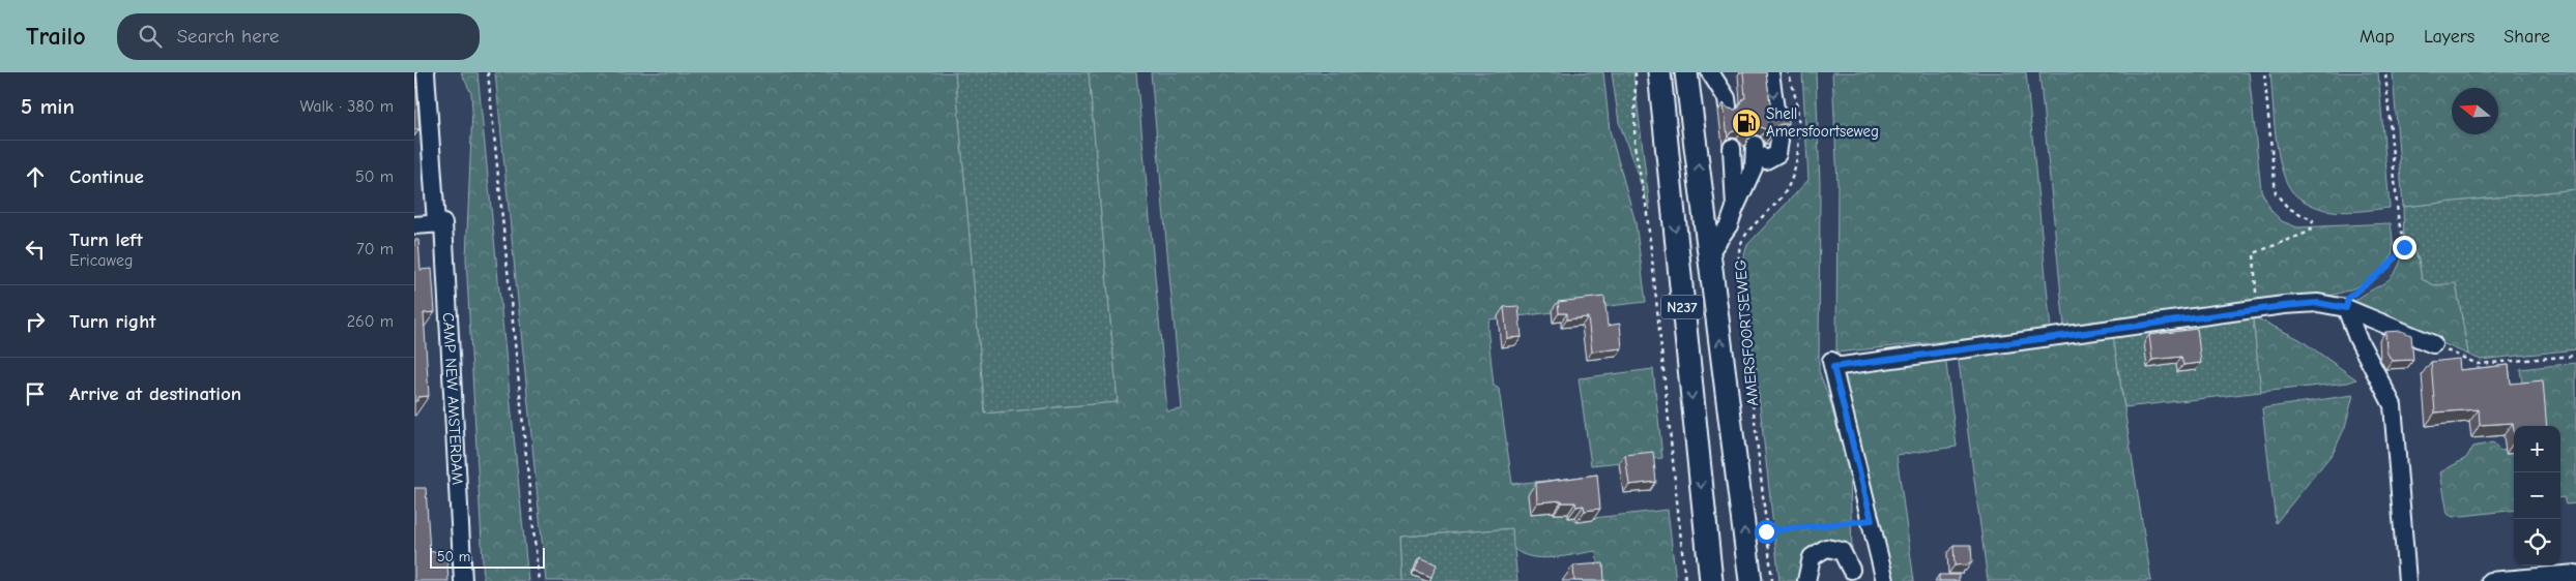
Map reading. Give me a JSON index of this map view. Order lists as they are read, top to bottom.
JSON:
{
  "streets": {
    "main road": ["N237", "AMERSFOORTSEWEG"],
    "street": ["CAMP NEW AMSTERDAM"]
  },
  "places": {
    "fuel station": ["Shell Amersfoortseweg"]
  },
  "scale_bar": "50 m",
  "north": "left",
  "page": {
    "header": "Trailo",
    "search": "Search here",
    "nav": ["Map", "Layers", "Share"],
    "heading": ["5 min", "Walk · 380 m"],
    "list": [
      ["Continue", "50 m"],
      ["Turn left", "Ericaweg", "70 m"],
      ["Turn right", "260 m"],
      "Arrive at destination"
    ],
    "map_buttons": ["+", "−"],
    "scale": "50 m"
  }
}
